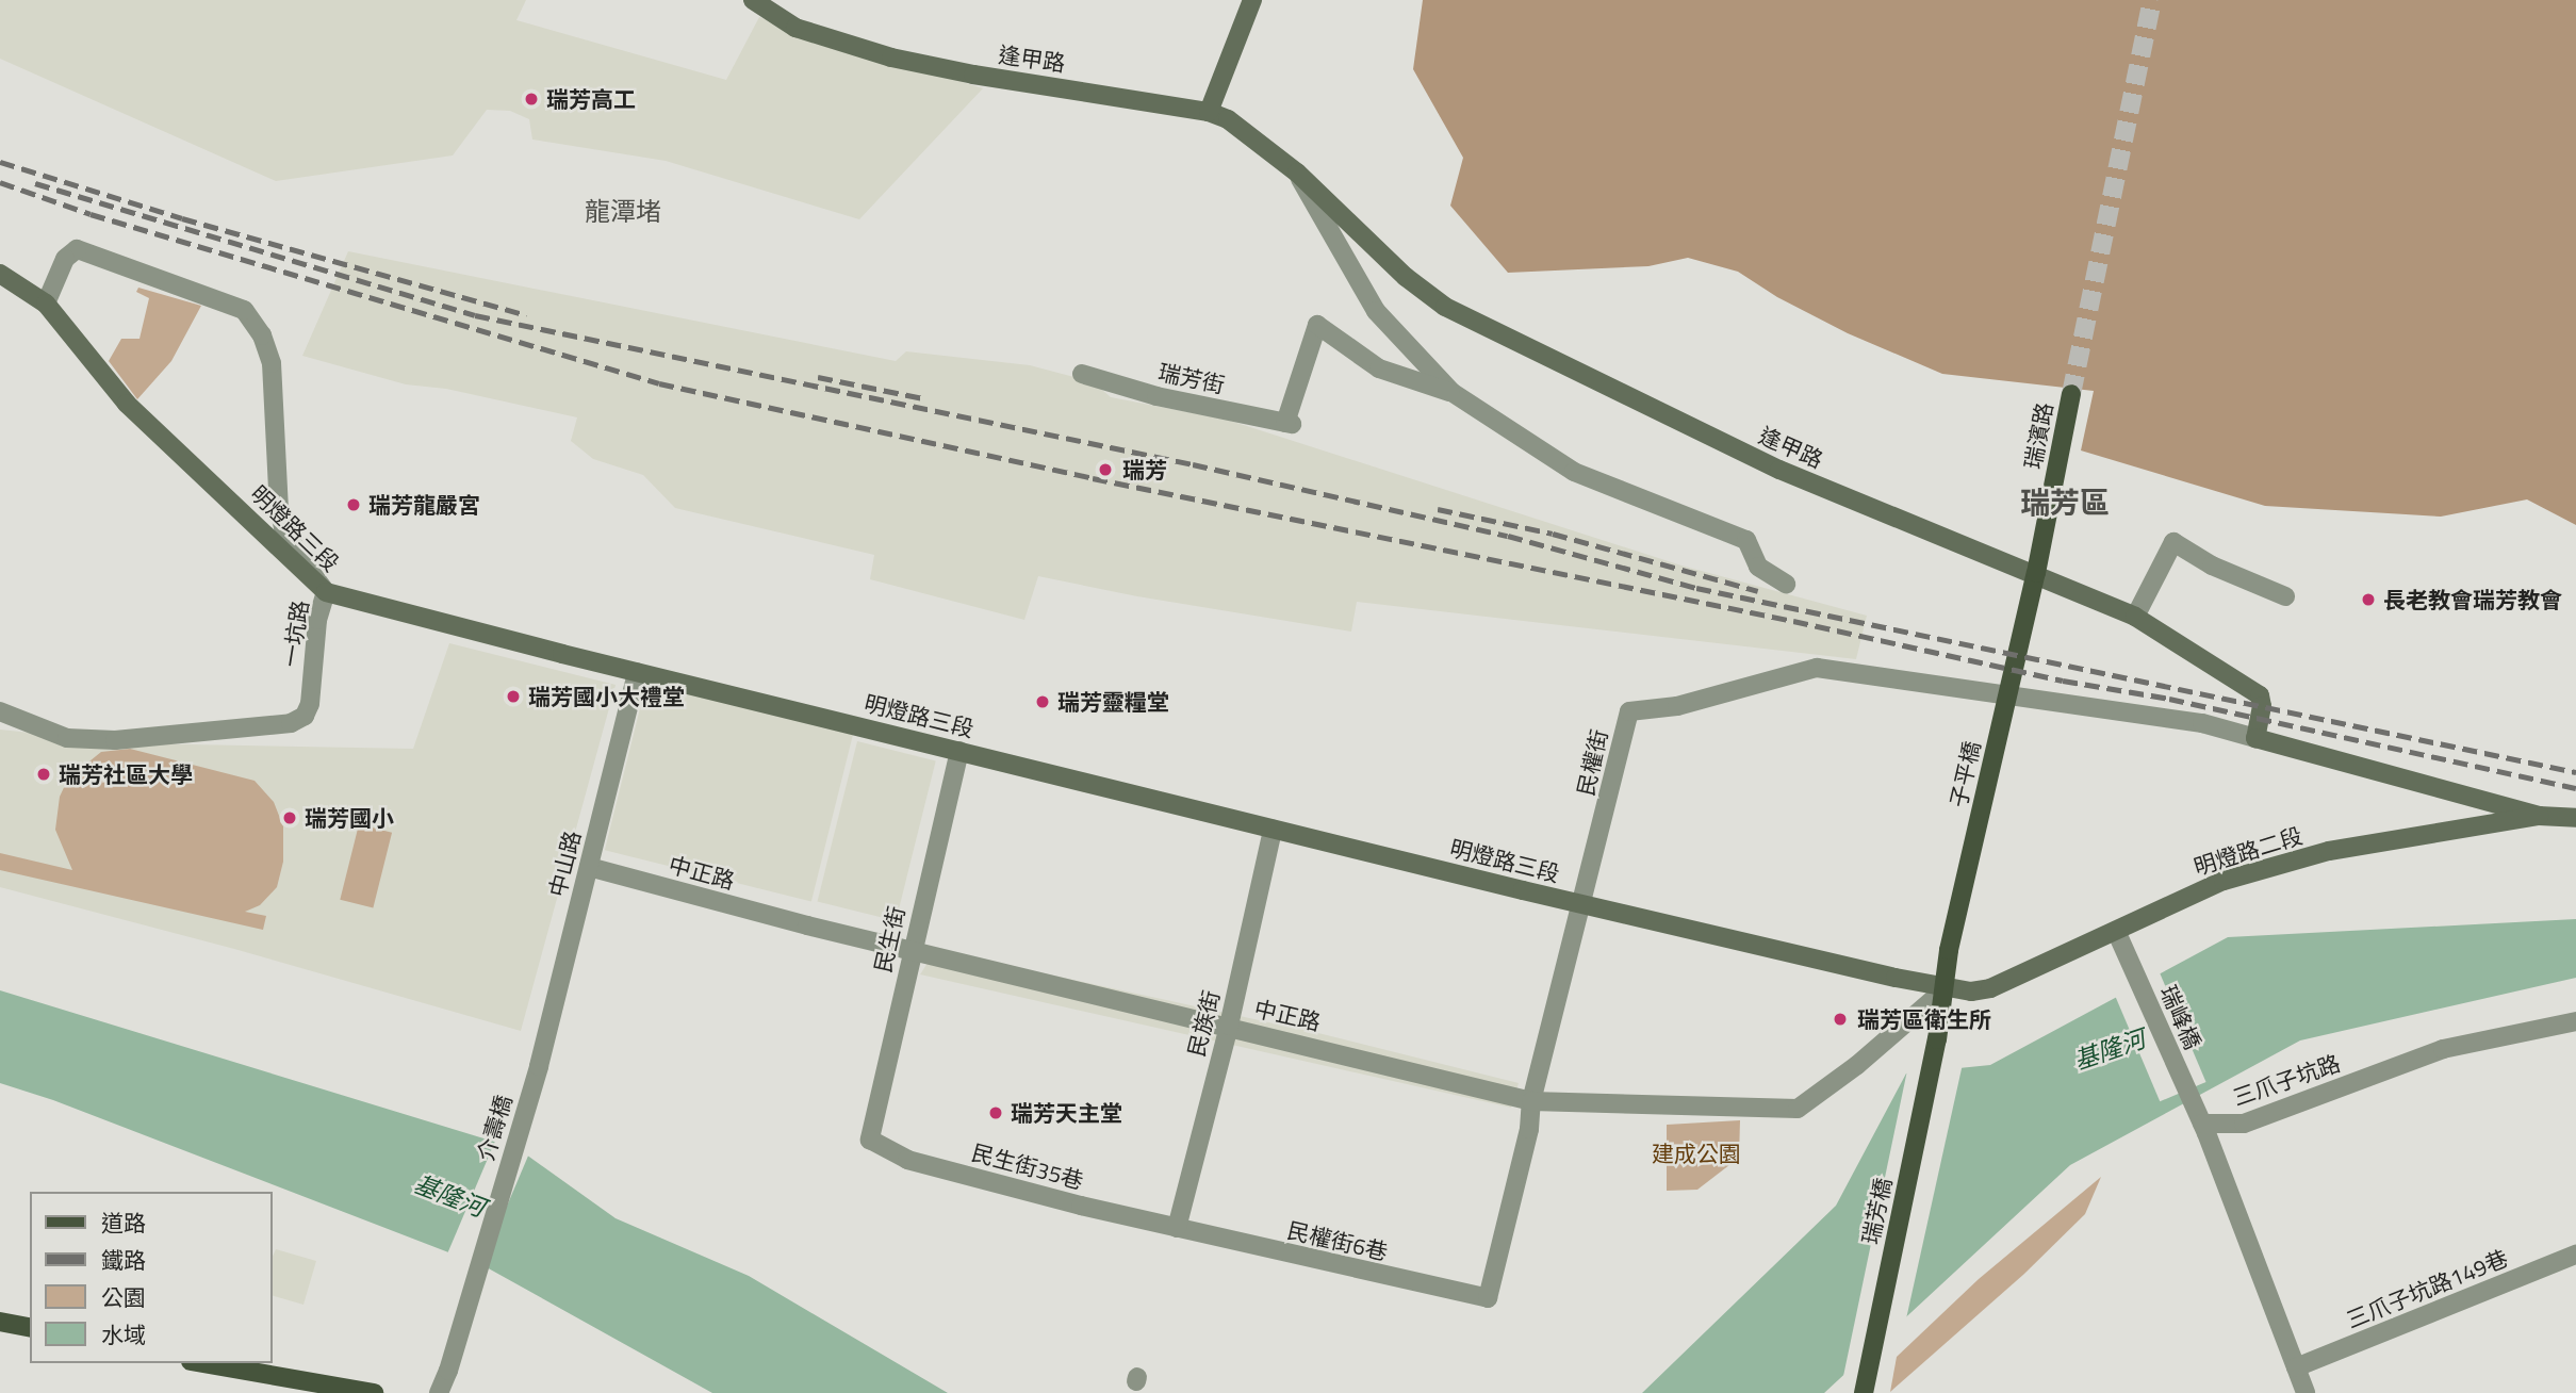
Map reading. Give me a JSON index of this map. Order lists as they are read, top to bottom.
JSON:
{
  "streets": {
    "main road": ["瑞濱路", "子平橋", "瑞芳橋"],
    "street": [
      "逢甲路",
      "瑞芳街",
      "明燈路三段",
      "一坑路",
      "民權街",
      "明燈路二段",
      "中山路",
      "中正路",
      "民生街",
      "瑞峰橋",
      "民族街",
      "三爪子坑路",
      "介壽橋",
      "民生街35巷",
      "民權街6巷",
      "三爪子坑路149巷"
    ]
  },
  "crossings": [
    ["逢甲路", "瑞芳街"],
    ["逢甲路", "瑞濱路"],
    ["逢甲路", "子平橋"],
    ["逢甲路", "明燈路二段"],
    ["瑞濱路", "子平橋"],
    ["明燈路三段", "一坑路"],
    ["明燈路三段", "民權街"],
    ["明燈路三段", "子平橋"],
    ["明燈路三段", "明燈路二段"],
    ["明燈路三段", "中山路"],
    ["明燈路三段", "中正路"],
    ["明燈路三段", "民生街"],
    ["明燈路三段", "民族街"],
    ["明燈路三段", "瑞芳橋"],
    ["民權街", "明燈路二段"],
    ["民權街", "中正路"],
    ["民權街", "民權街6巷"],
    ["子平橋", "明燈路二段"],
    ["子平橋", "中正路"],
    ["子平橋", "瑞芳橋"],
    ["明燈路二段", "中正路"],
    ["明燈路二段", "瑞峰橋"],
    ["明燈路二段", "瑞芳橋"],
    ["中山路", "中正路"],
    ["中山路", "介壽橋"],
    ["中正路", "民生街"],
    ["中正路", "民族街"],
    ["中正路", "瑞芳橋"],
    ["民生街", "民生街35巷"],
    ["瑞峰橋", "三爪子坑路"],
    ["民族街", "民生街35巷"],
    ["民族街", "民權街6巷"],
    ["民生街35巷", "民權街6巷"]
  ],
  "districts": ["龍潭堵", "瑞芳區"],
  "water": ["基隆河"],
  "parks": ["建成公園"],
  "places": [
    "瑞芳高工",
    "瑞芳",
    "瑞芳龍嚴宮",
    "長老教會瑞芳教會",
    "瑞芳國小大禮堂",
    "瑞芳靈糧堂",
    "瑞芳社區大學",
    "瑞芳國小",
    "瑞芳區衛生所",
    "瑞芳天主堂"
  ],
  "legend": [
    "道路",
    "鐵路",
    "公園",
    "水域"
  ]
}
